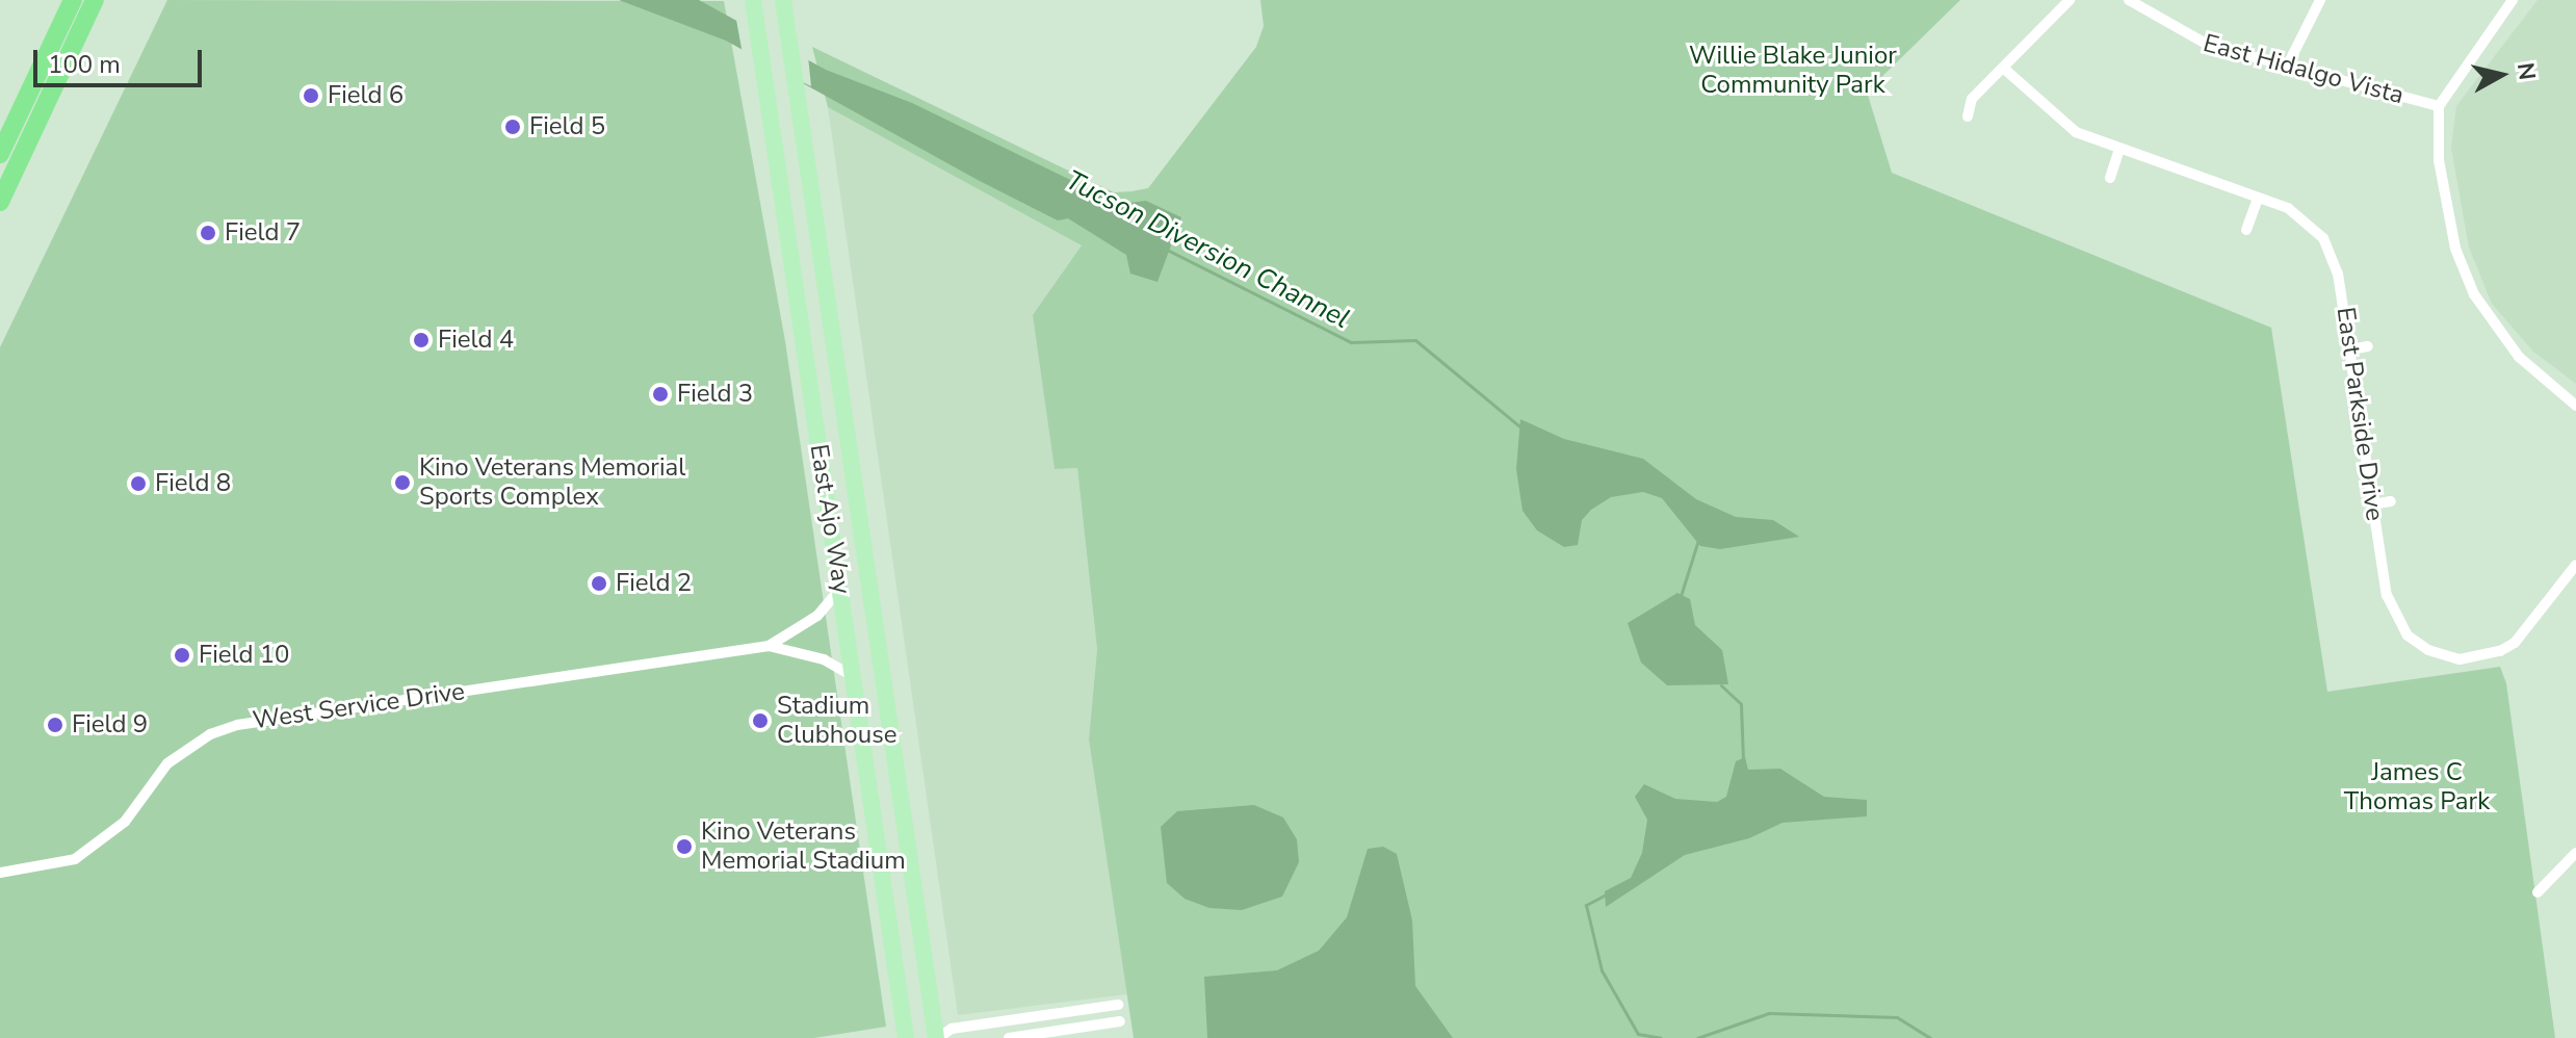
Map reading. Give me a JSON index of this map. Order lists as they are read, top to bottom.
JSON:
{
  "streets": {
    "main road": ["East Ajo Way"],
    "street": ["East Hidalgo Vista", "East Parkside Drive", "West Service Drive"]
  },
  "crossings": [
    ["East Ajo Way", "West Service Drive"]
  ],
  "water": ["Tucson Diversion Channel"],
  "parks": ["Willie Blake Junior Community Park", "James C Thomas Park"],
  "places": [
    "Field 6",
    "Field 5",
    "Field 7",
    "Field 4",
    "Field 3",
    "Kino Veterans Memorial Sports Complex",
    "Field 8",
    "Field 2",
    "Field 10",
    "Stadium Clubhouse",
    "Field 9",
    "Kino Veterans Memorial Stadium"
  ],
  "scale_bar": "100 m",
  "north": "right"
}
